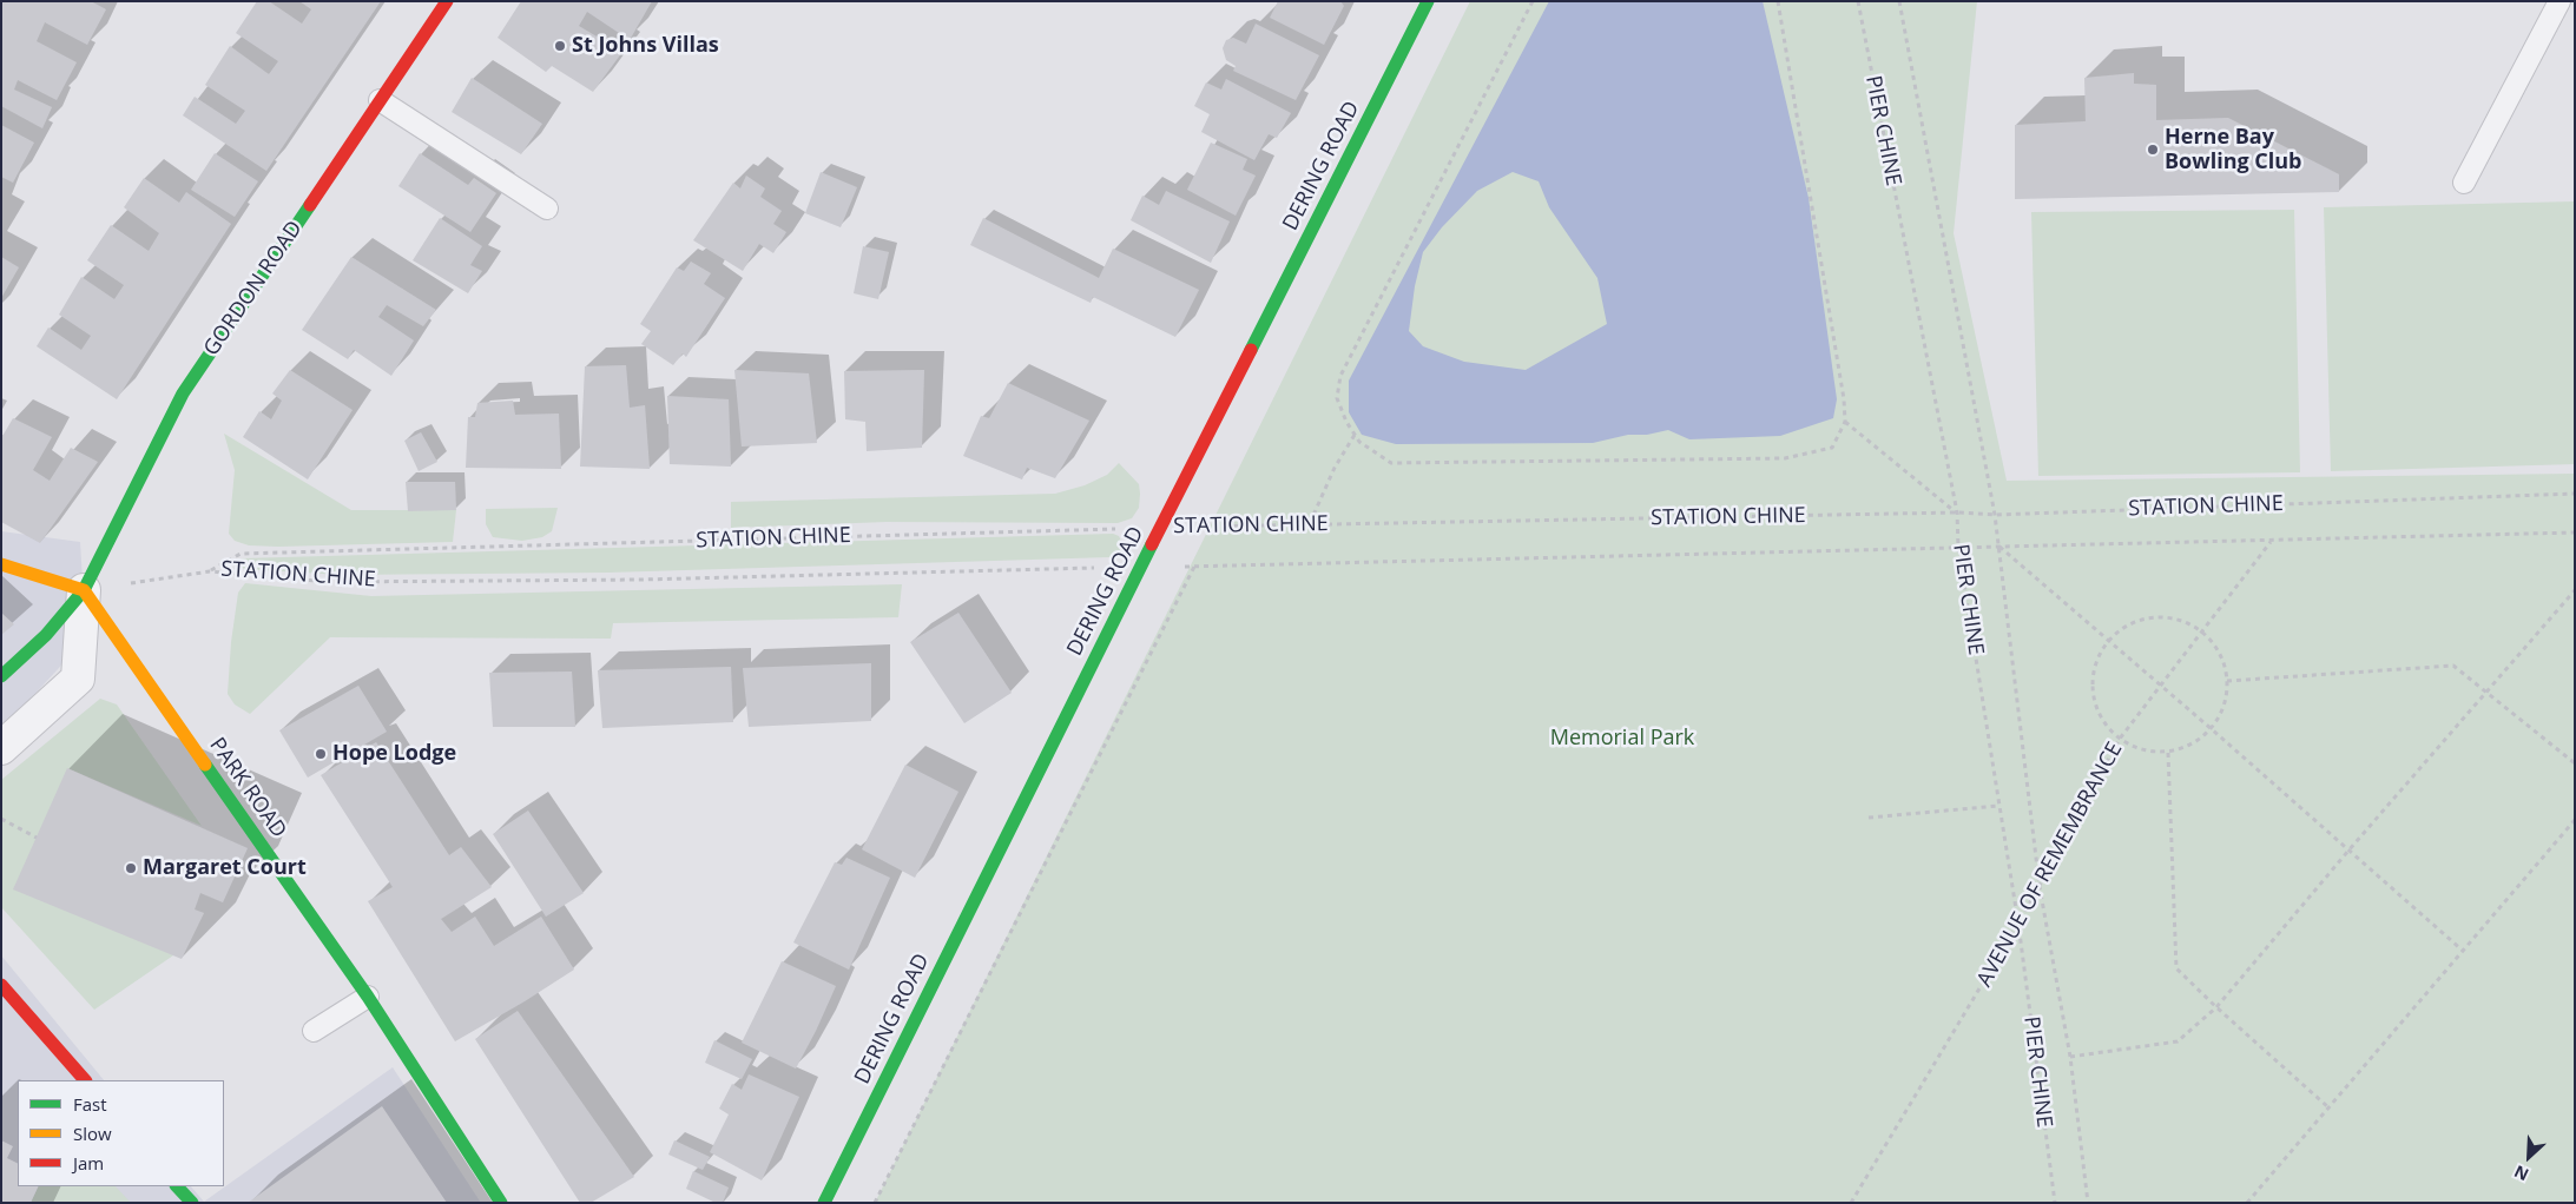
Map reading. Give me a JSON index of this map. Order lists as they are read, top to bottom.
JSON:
{
  "streets": {
    "street": ["DERING ROAD", "GORDON ROAD", "PARK ROAD"],
    "path": ["PIER CHINE", "STATION CHINE", "AVENUE OF REMEMBRANCE"]
  },
  "crossings": [
    ["PIER CHINE", "STATION CHINE"],
    ["PIER CHINE", "AVENUE OF REMEMBRANCE"],
    ["DERING ROAD", "STATION CHINE"],
    ["GORDON ROAD", "PARK ROAD"],
    ["STATION CHINE", "AVENUE OF REMEMBRANCE"]
  ],
  "parks": ["Memorial Park"],
  "places": [
    "St Johns Villas",
    "Herne Bay Bowling Club",
    "Hope Lodge",
    "Margaret Court"
  ],
  "legend": ["Fast", "Slow", "Jam"],
  "north": "bottom left"
}
